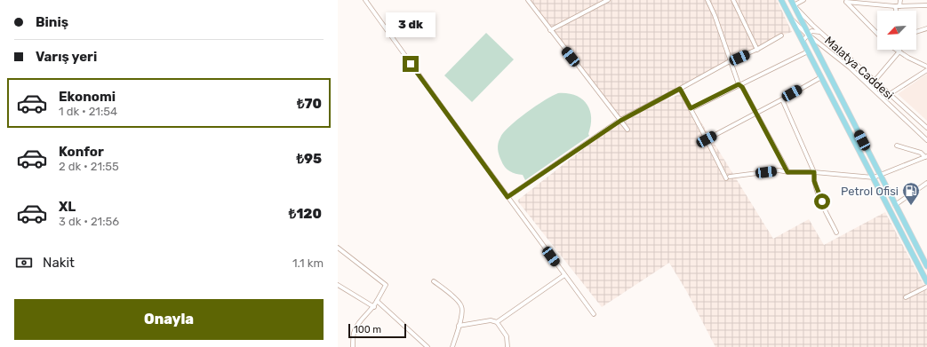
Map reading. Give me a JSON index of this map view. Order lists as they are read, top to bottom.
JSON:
{
  "streets": {
    "street": ["Malatya Caddesi"]
  },
  "places": {
    "fuel station": ["Petrol Ofisi"]
  },
  "scale_bar": "100 m",
  "north": "bottom left",
  "page": {
    "banner": ["Biniş", "Varış yeri"],
    "bubble": "3 dk",
    "list": [
      {
        "name": "Ekonomi",
        "note": "1 dk · 21:54",
        "value": "₺70"
      },
      {
        "name": "Konfor",
        "note": "2 dk · 21:55",
        "value": "₺95"
      },
      {
        "name": "XL",
        "note": "3 dk · 21:56",
        "value": "₺120"
      }
    ],
    "pay": ["Nakit", "1.1 km"],
    "buttons": "Onayla",
    "scale": "100 m"
  }
}
